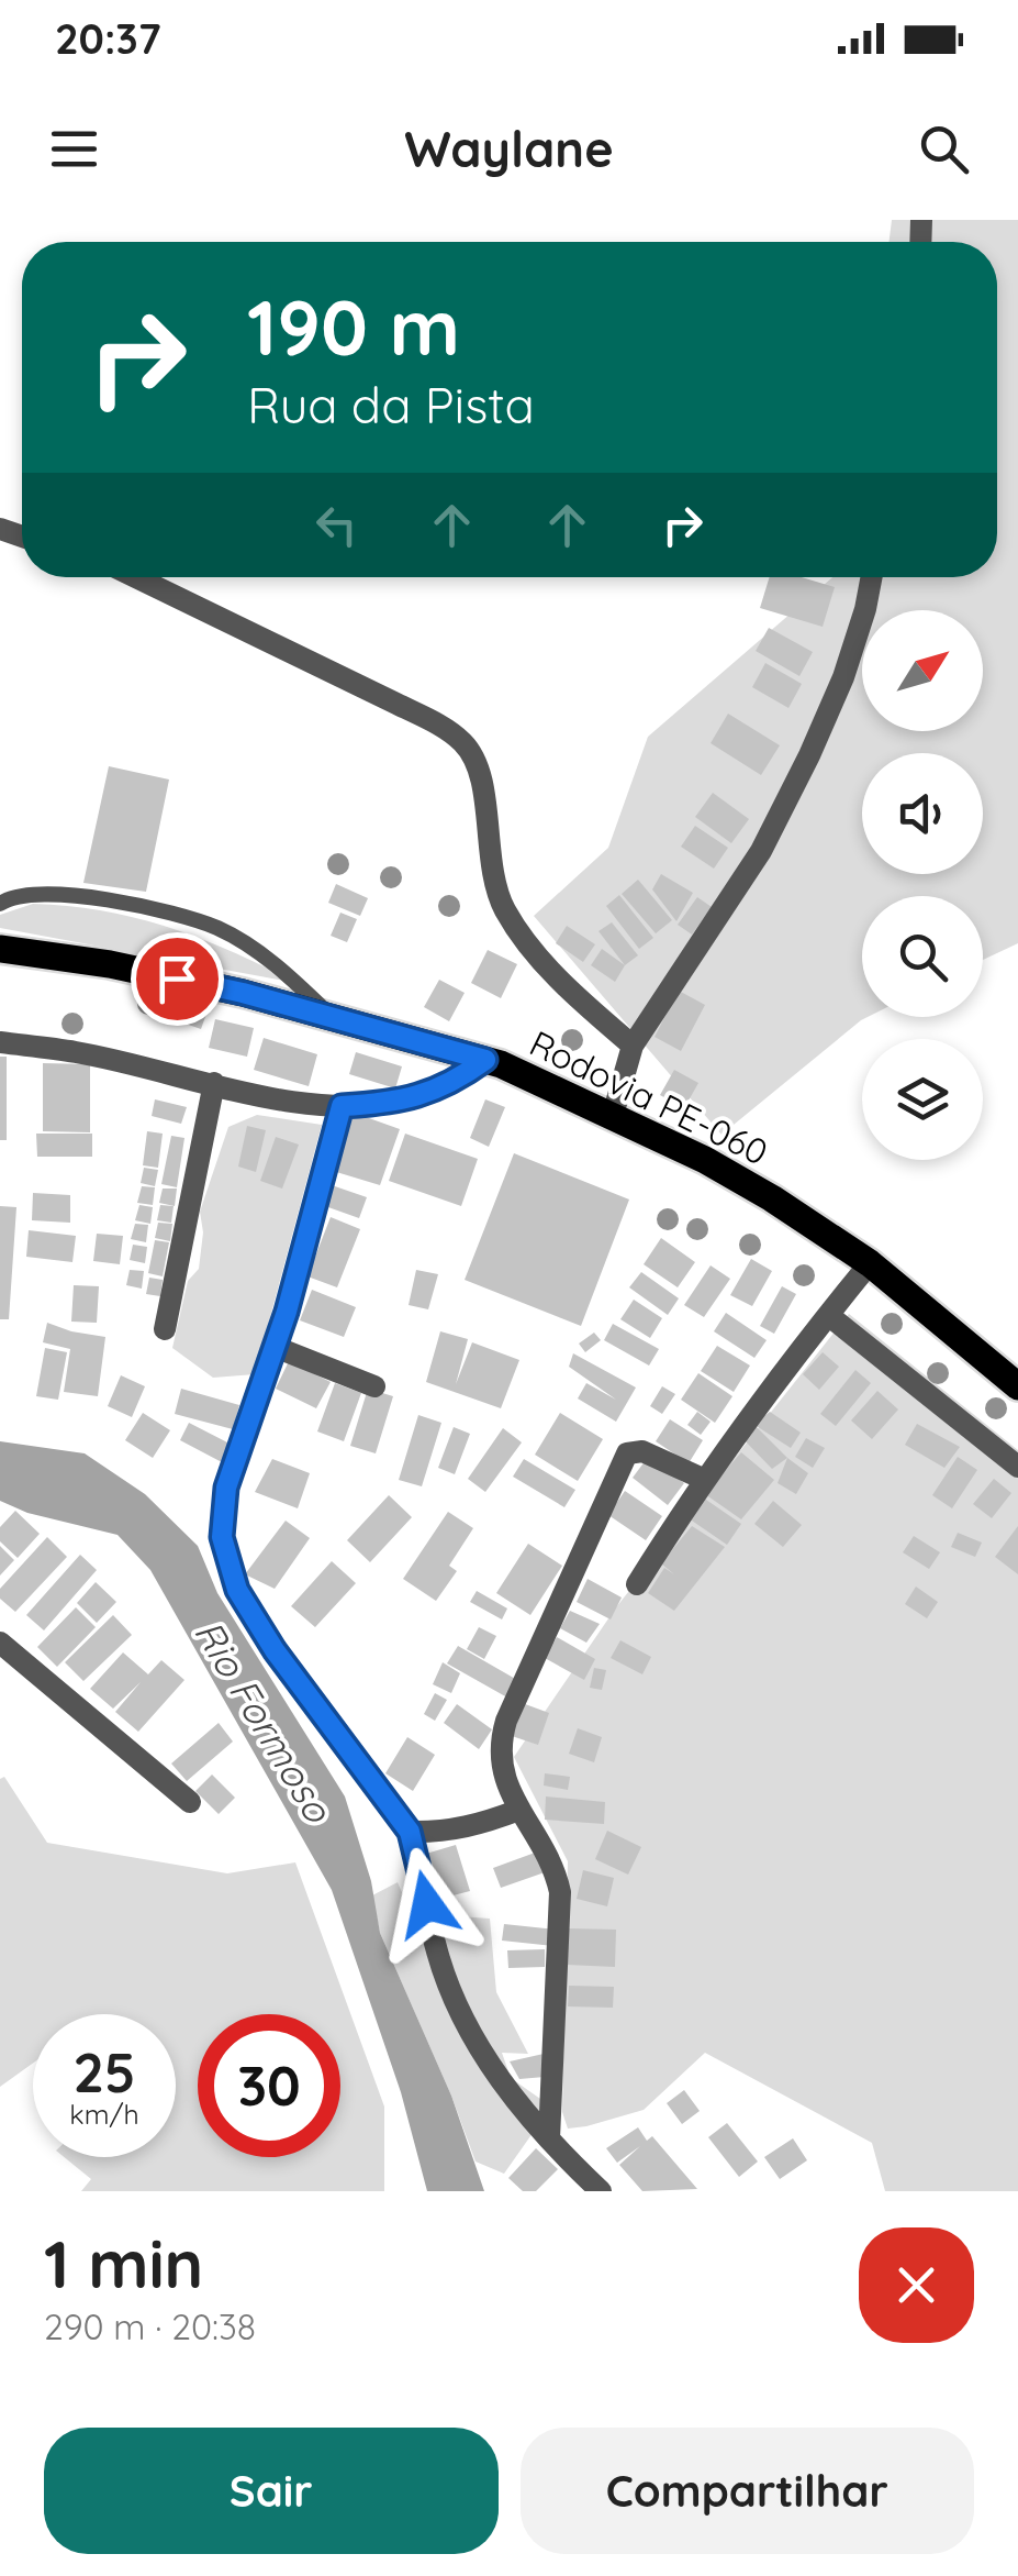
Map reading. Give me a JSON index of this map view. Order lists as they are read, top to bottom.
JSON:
{
  "streets": {
    "main road": ["Rodovia PE-060"]
  },
  "water": ["Rio Formoso"],
  "north": "top right",
  "page": {
    "status": "20:37",
    "header": "Waylane",
    "turn": ["190 m", "Rua da Pista"],
    "speed": "25 km/h",
    "limit": "30",
    "heading": ["1 min", "290 m · 20:38"],
    "buttons": ["Sair", "Compartilhar"]
  }
}
